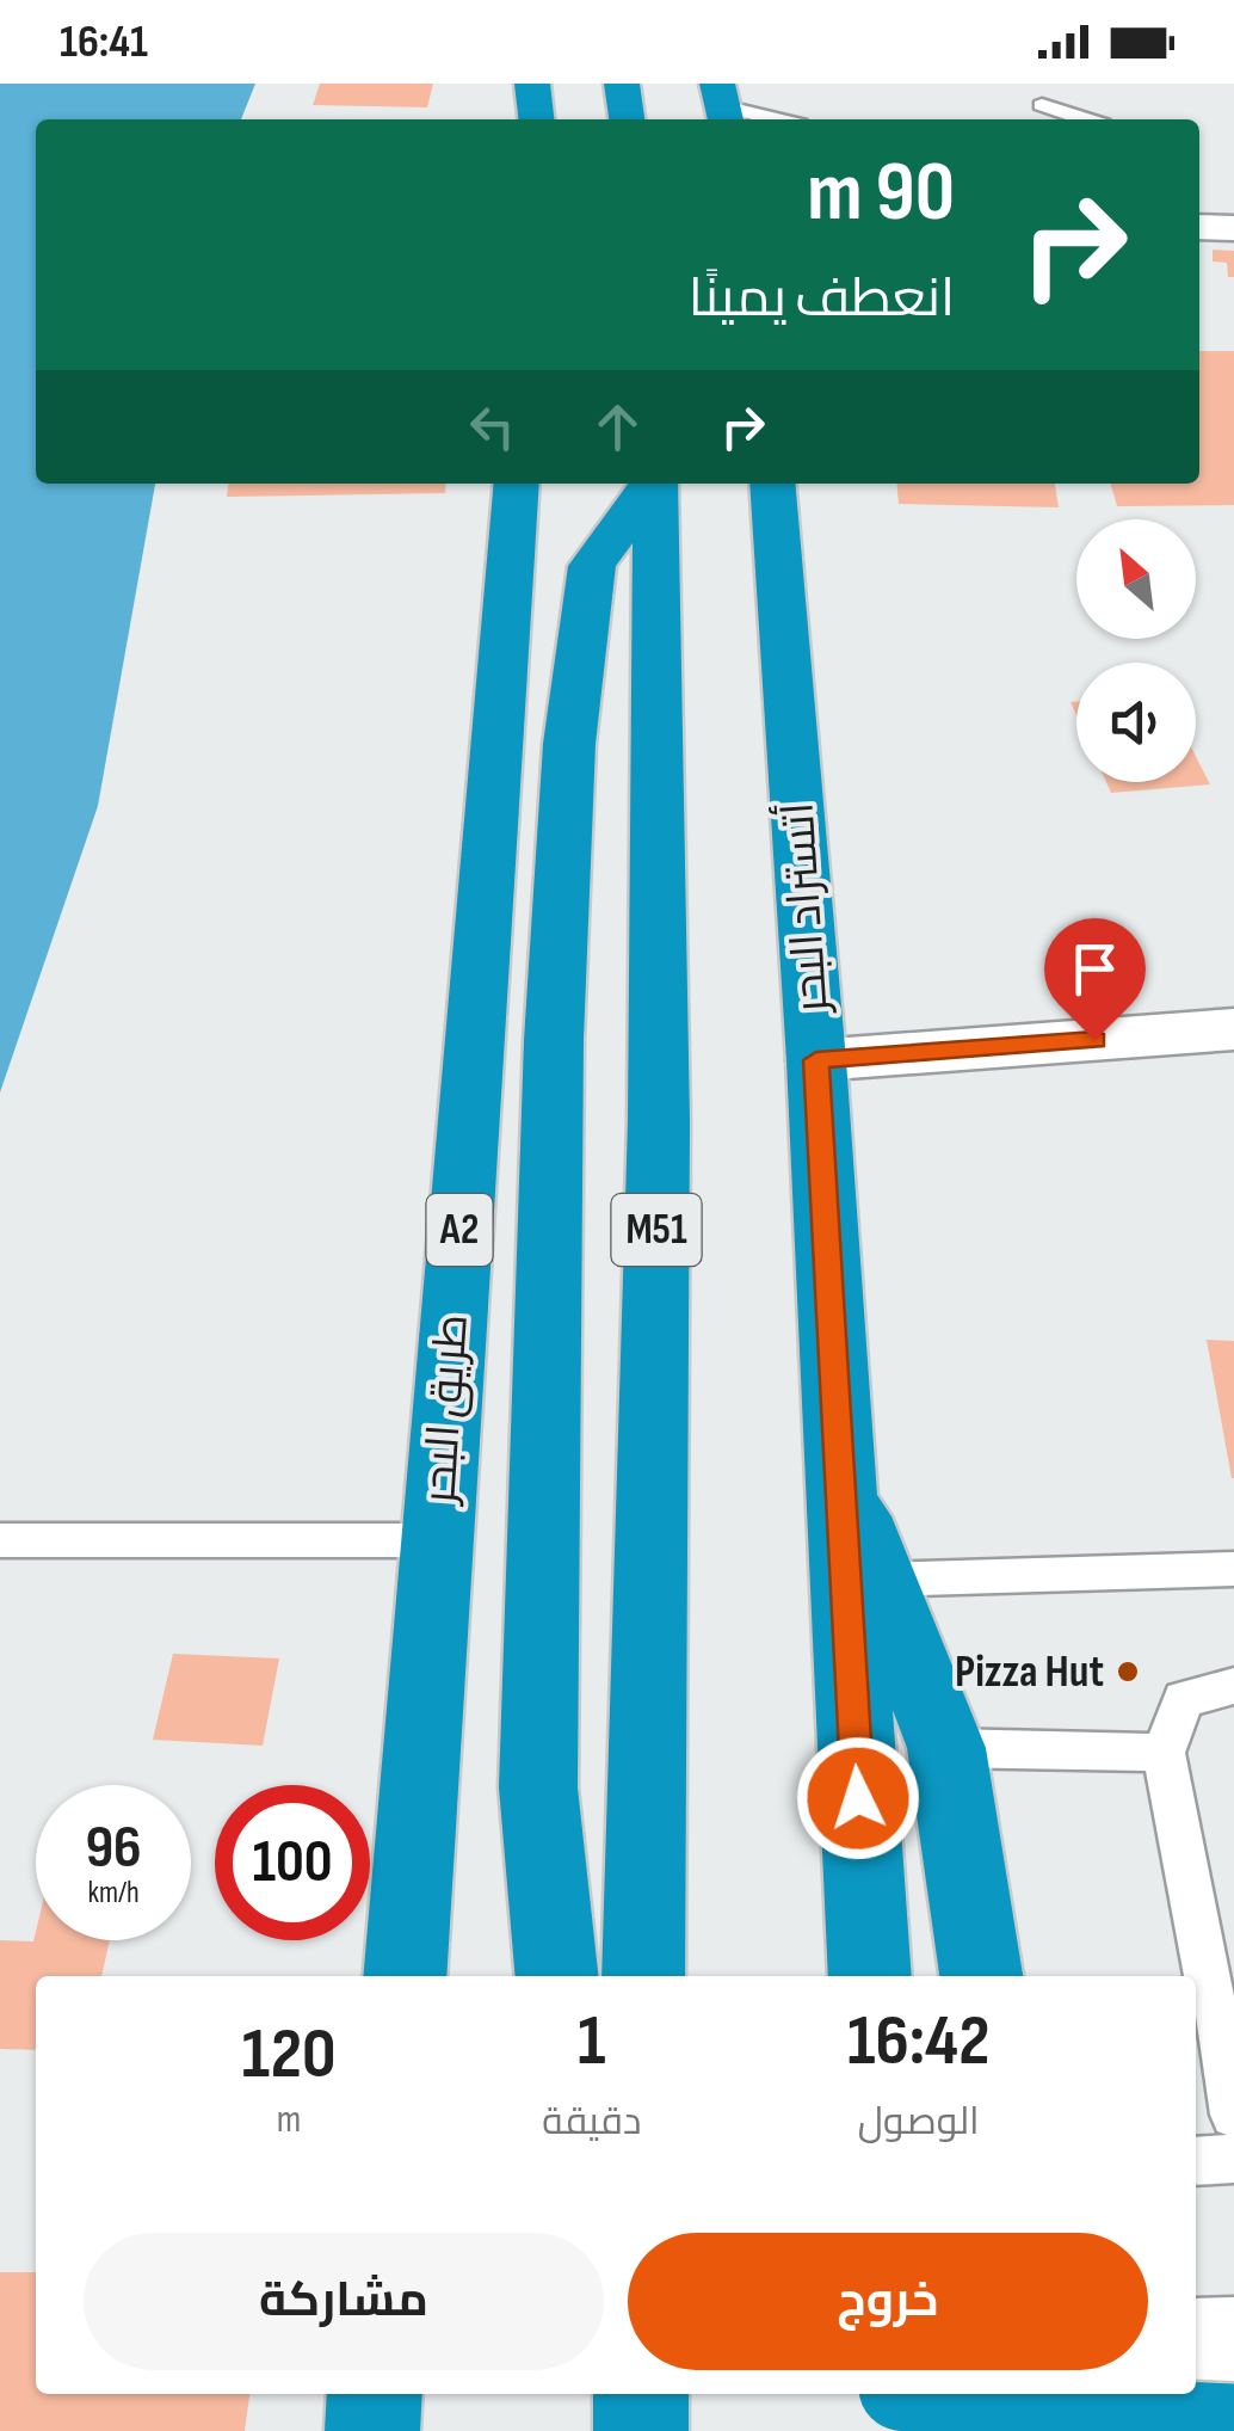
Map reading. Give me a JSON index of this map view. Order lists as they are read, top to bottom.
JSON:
{
  "streets": {
    "highway": [
      "أتستراد البحر",
      "A2",
      "M51",
      "طريق البحر"
    ]
  },
  "places": ["Pizza Hut"],
  "north": "top left",
  "page": {
    "status": "16:41",
    "turn": ["90 m", "انعطف يمينًا"],
    "speed": "96 km/h",
    "limit": "100",
    "eta": [
      "16:42",
      "الوصول",
      "1",
      "دقيقة",
      "120",
      "m"
    ],
    "buttons": ["خروج", "مشاركة"]
  }
}
